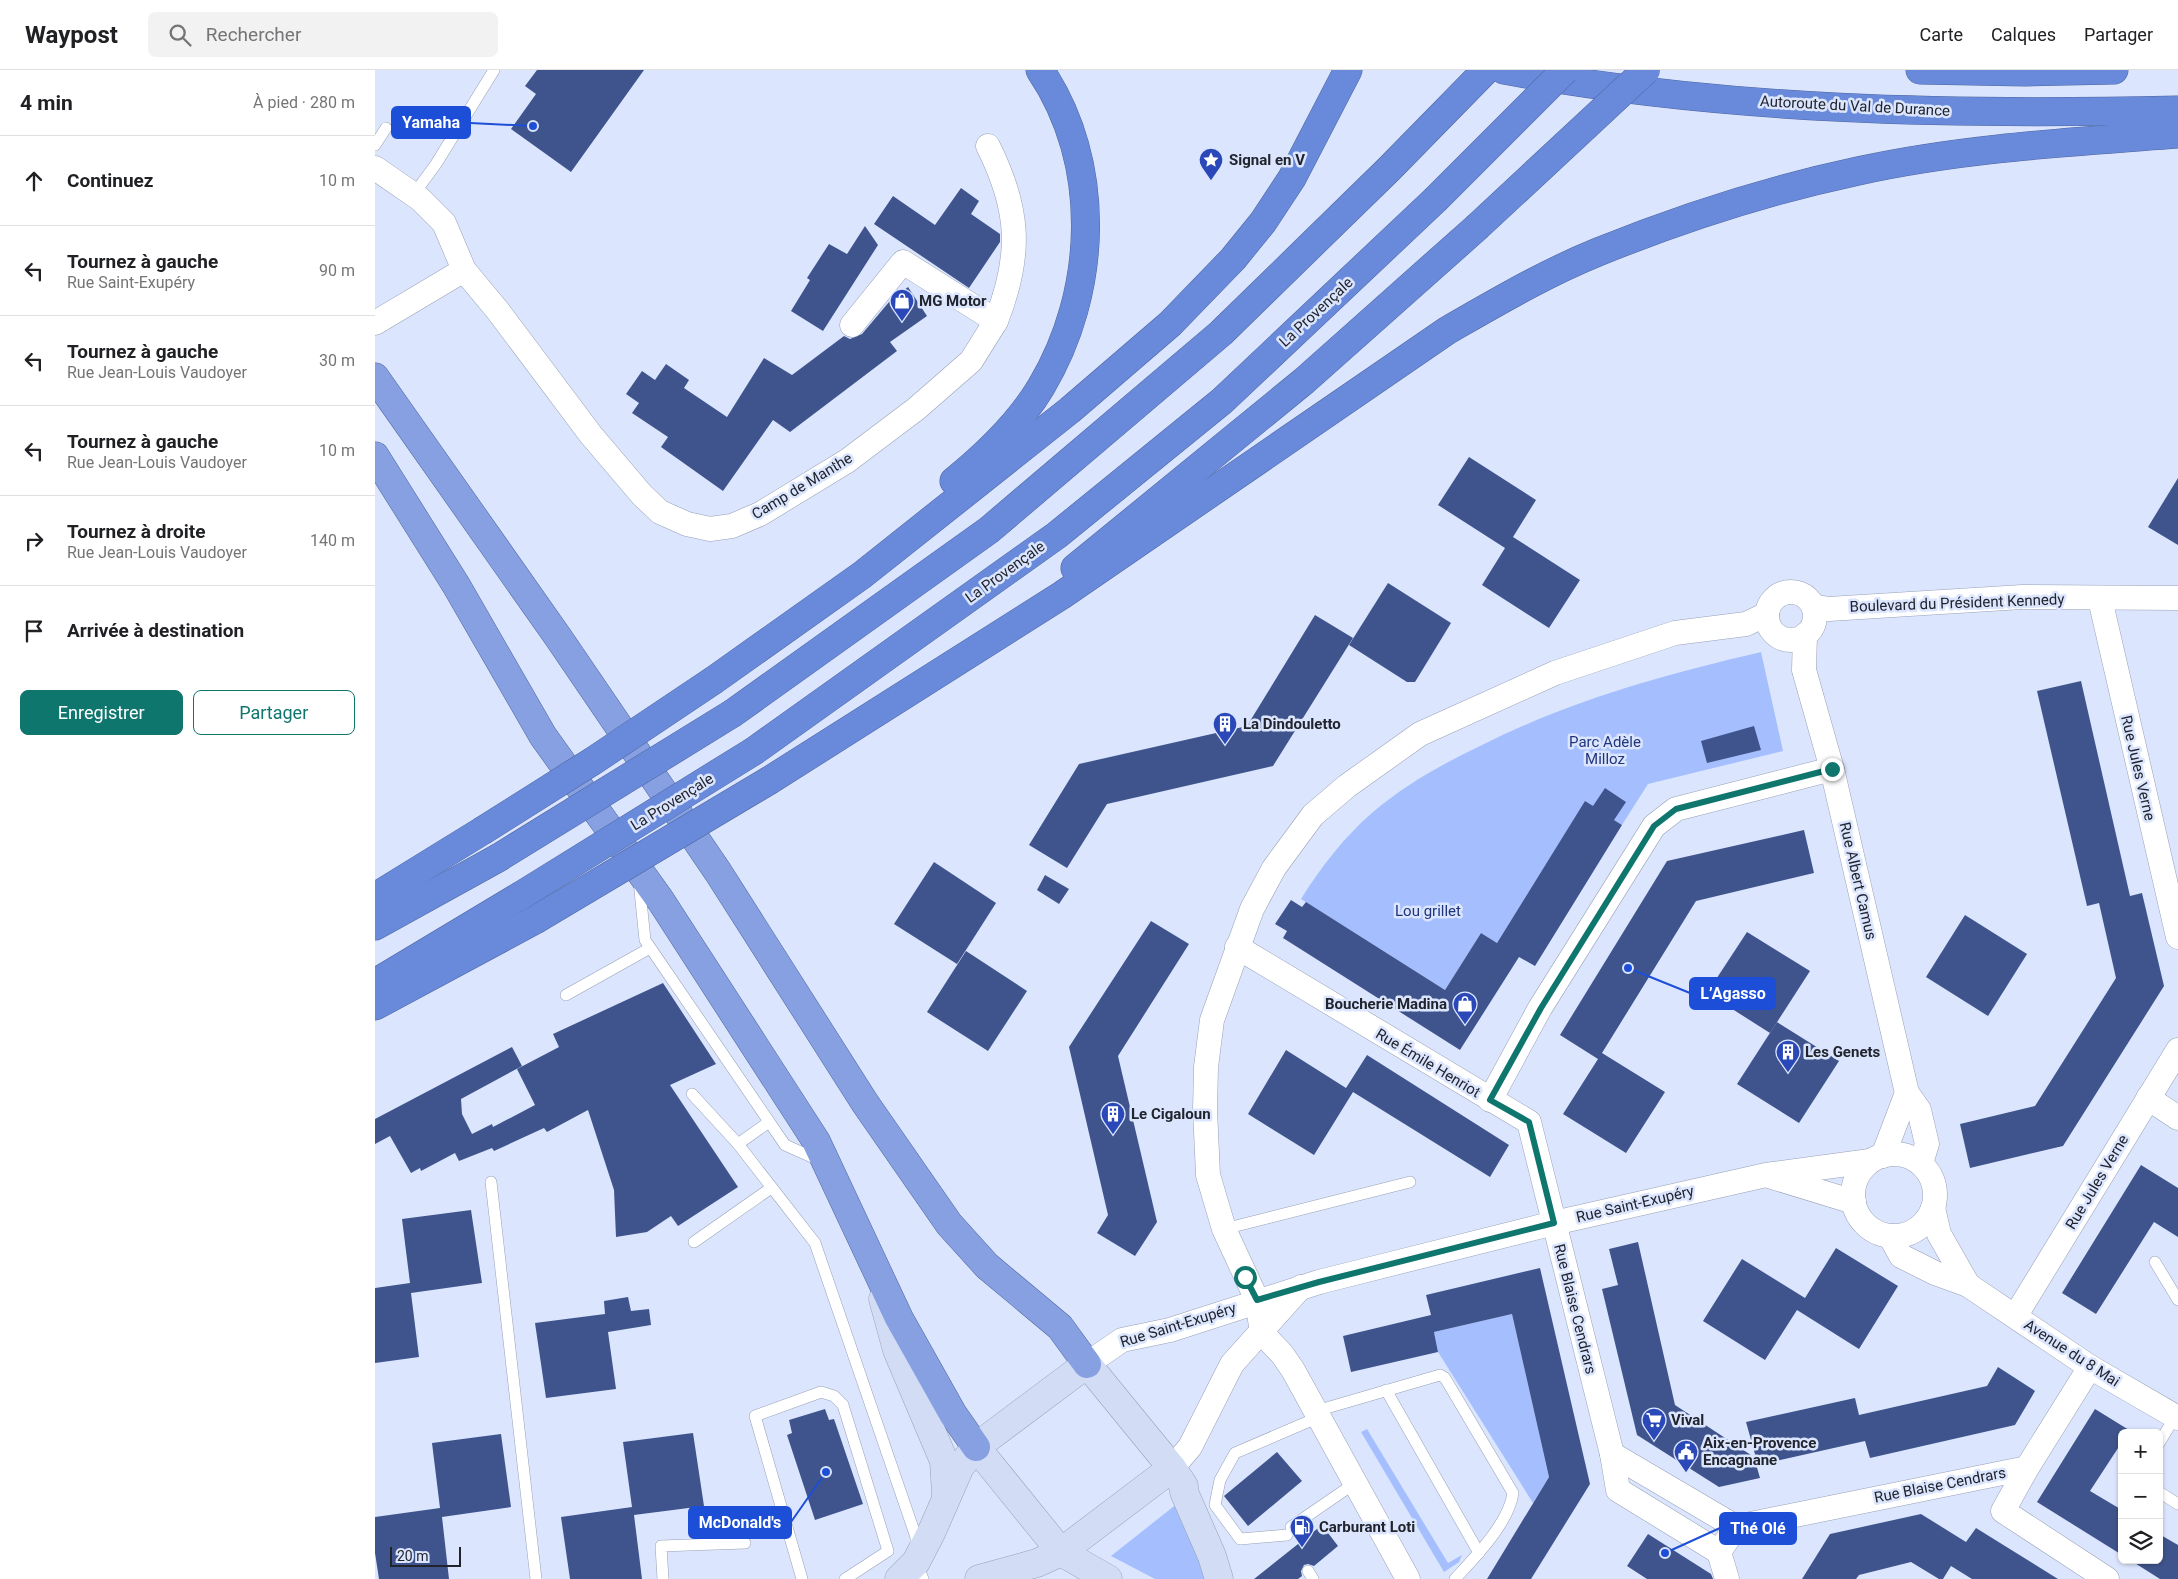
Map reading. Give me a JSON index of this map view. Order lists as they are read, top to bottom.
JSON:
{
  "streets": {
    "highway": ["Autoroute du Val de Durance", "La Provençale"],
    "street": [
      "Camp de Manthe",
      "Boulevard du Président Kennedy",
      "Rue Jules Verne",
      "Rue Albert Camus",
      "Rue Émile Henriot",
      "Rue Saint-Exupéry",
      "Rue Blaise Cendrars",
      "Avenue du 8 Mai"
    ]
  },
  "crossings": [
    ["Boulevard du Président Kennedy", "Rue Jules Verne"],
    ["Boulevard du Président Kennedy", "Rue Albert Camus"],
    ["Rue Jules Verne", "Avenue du 8 Mai"],
    ["Rue Albert Camus", "Rue Saint-Exupéry"],
    ["Rue Albert Camus", "Avenue du 8 Mai"],
    ["Rue Émile Henriot", "Rue Saint-Exupéry"],
    ["Rue Émile Henriot", "Rue Blaise Cendrars"],
    ["Rue Saint-Exupéry", "Rue Blaise Cendrars"],
    ["Rue Saint-Exupéry", "Avenue du 8 Mai"],
    ["Rue Blaise Cendrars", "Avenue du 8 Mai"]
  ],
  "parks": ["Parc Adèle Milloz", "Lou grillet"],
  "places": {
    "other": [
      "Yamaha",
      "L’Agasso",
      "McDonald's",
      "Thé Olé"
    ],
    "place": ["Signal en V"],
    "shop": ["MG Motor", "Boucherie Madina"],
    "building": ["La Dindouletto", "Les Genets", "Le Cigaloun"],
    "supermarket": ["Vival"],
    "public building": ["Aix-en-Provence Encagnane"],
    "fuel station": ["Carburant Loti"]
  },
  "scale_bar": "20 m",
  "page": {
    "header": "Waypost",
    "search": "Rechercher",
    "nav": ["Carte", "Calques", "Partager"],
    "heading": ["4 min", "À pied · 280 m"],
    "list": [
      ["Continuez", "10 m"],
      ["Tournez à gauche", "Rue Saint-Exupéry", "90 m"],
      ["Tournez à gauche", "Rue Jean-Louis Vaudoyer", "30 m"],
      ["Tournez à gauche", "Rue Jean-Louis Vaudoyer", "10 m"],
      ["Tournez à droite", "Rue Jean-Louis Vaudoyer", "140 m"],
      "Arrivée à destination"
    ],
    "buttons": ["Enregistrer", "Partager"],
    "map_buttons": ["+", "−"],
    "scale": "20 m"
  }
}
